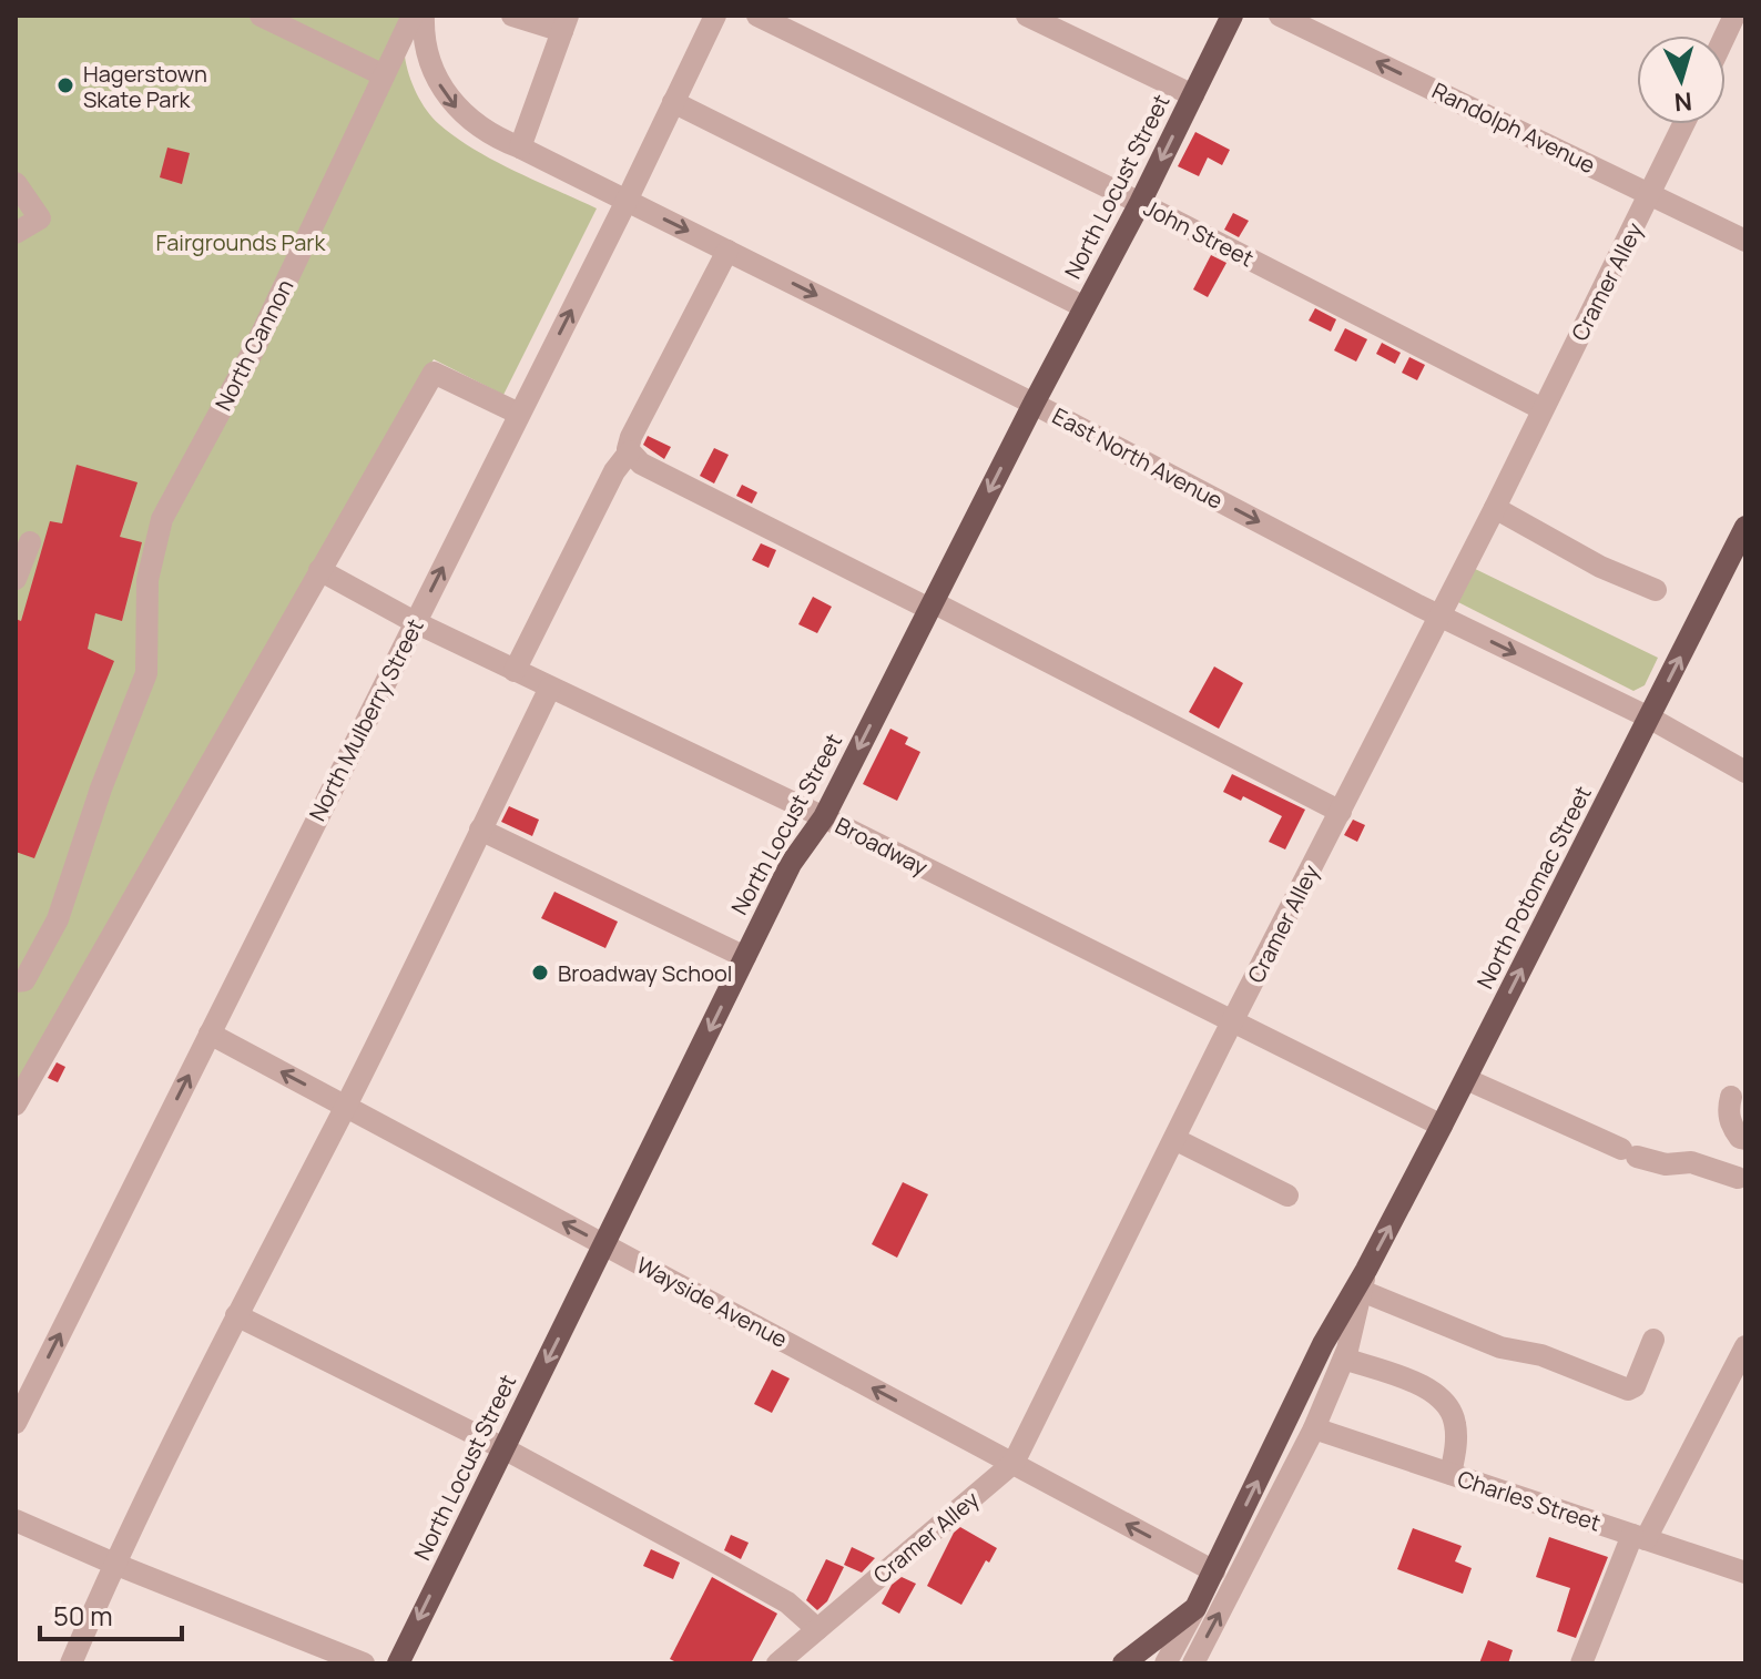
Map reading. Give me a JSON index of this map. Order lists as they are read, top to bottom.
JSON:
{
  "streets": {
    "main road": ["North Locust Street", "North Potomac Street"],
    "street": [
      "Randolph Avenue",
      "John Street",
      "Cramer Alley",
      "North Cannon",
      "East North Avenue",
      "North Mulberry Street",
      "Broadway",
      "Wayside Avenue",
      "Charles Street"
    ]
  },
  "crossings": [
    ["Randolph Avenue", "Cramer Alley"],
    ["North Locust Street", "John Street"],
    ["North Locust Street", "East North Avenue"],
    ["North Locust Street", "Broadway"],
    ["North Locust Street", "Wayside Avenue"],
    ["John Street", "Cramer Alley"],
    ["Cramer Alley", "East North Avenue"],
    ["Cramer Alley", "Broadway"],
    ["Cramer Alley", "Wayside Avenue"],
    ["East North Avenue", "North Mulberry Street"],
    ["East North Avenue", "North Potomac Street"],
    ["North Mulberry Street", "Broadway"],
    ["North Mulberry Street", "Wayside Avenue"],
    ["Broadway", "North Potomac Street"],
    ["North Potomac Street", "Wayside Avenue"],
    ["North Potomac Street", "Charles Street"]
  ],
  "one_way": [
    "Randolph Avenue",
    "North Locust Street",
    "North Potomac Street",
    "Wayside Avenue"
  ],
  "parks": ["Fairgrounds Park"],
  "places": ["Hagerstown Skate Park", "Broadway School"],
  "scale_bar": "50 m",
  "north": "bottom"
}
